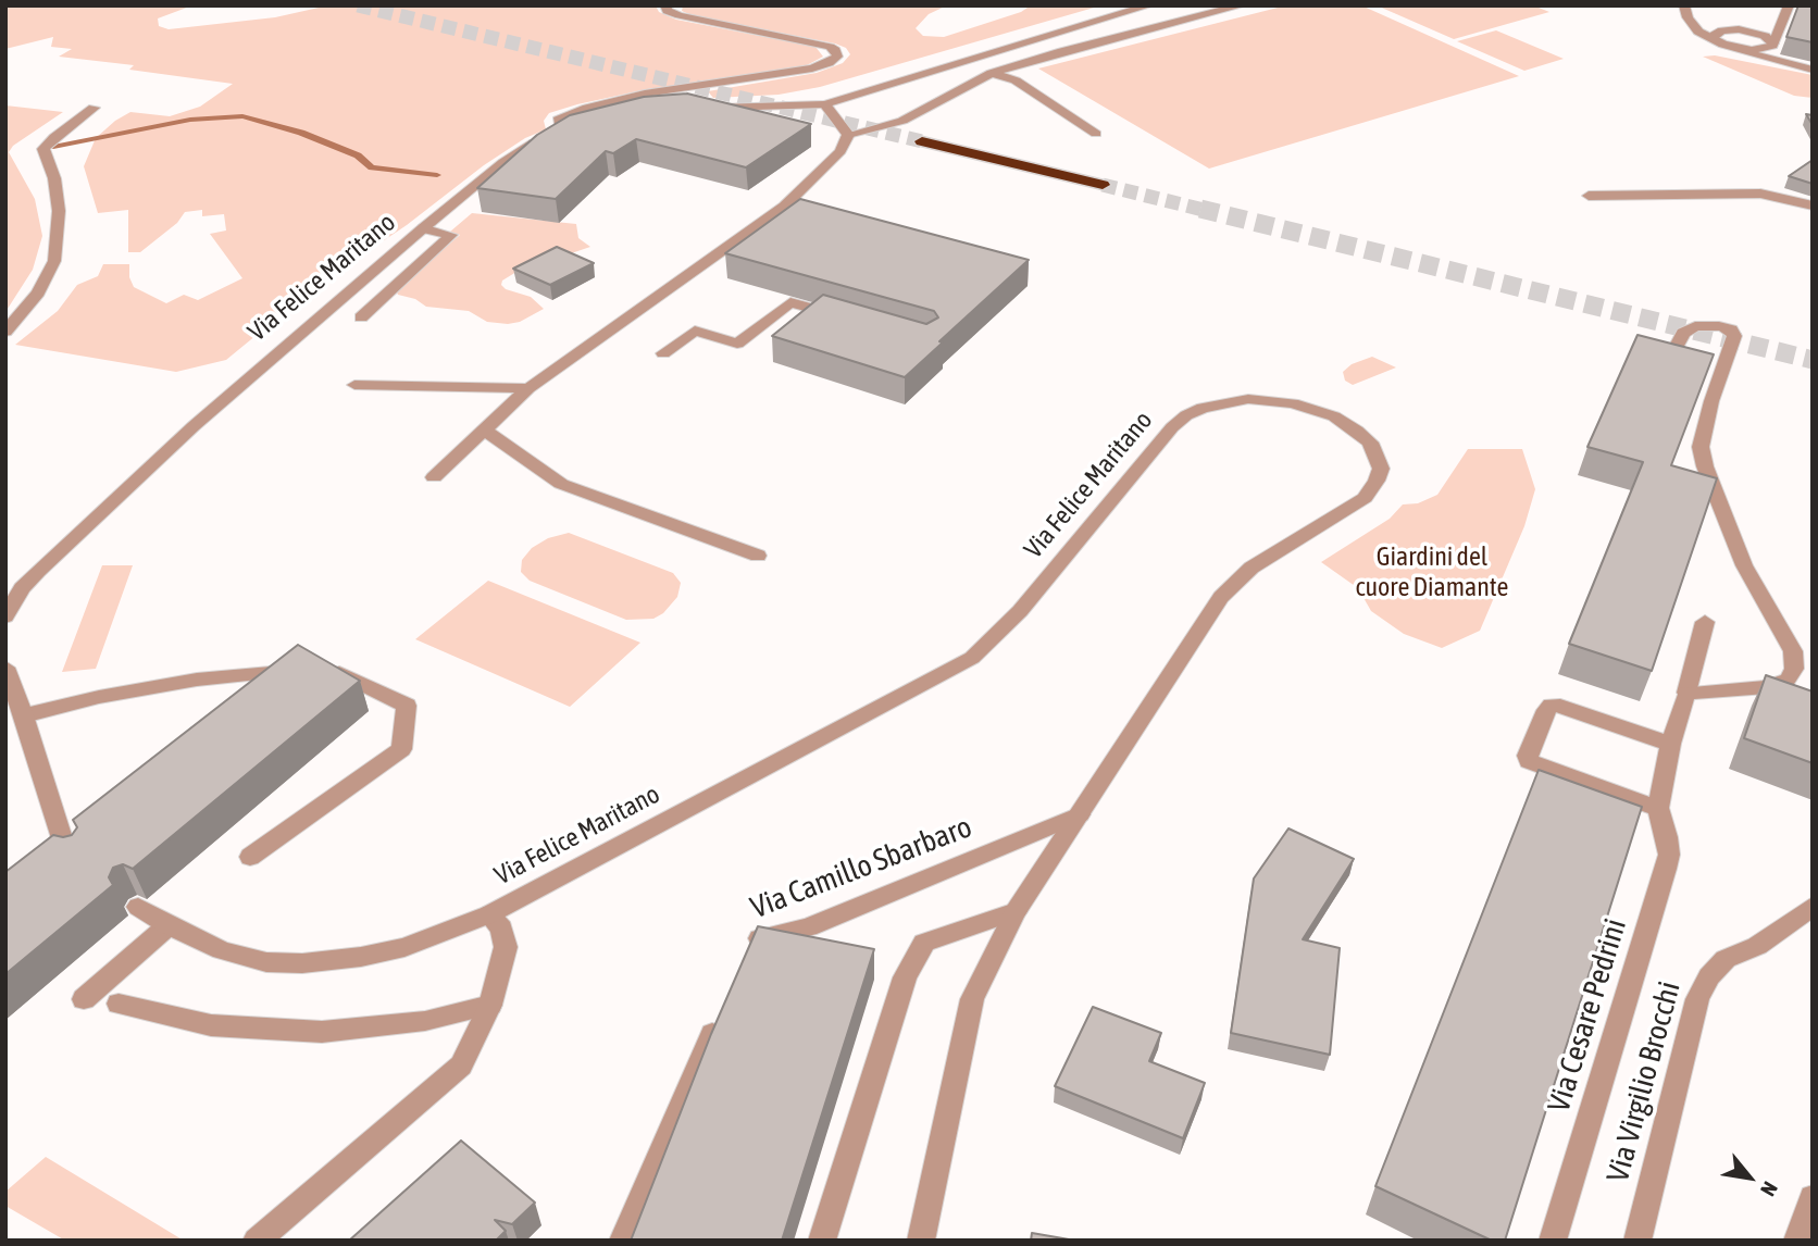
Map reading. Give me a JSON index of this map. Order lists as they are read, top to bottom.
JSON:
{
  "streets": {
    "street": [
      "Via Felice Maritano",
      "Via Camillo Sbarbaro",
      "Via Cesare Pedrini",
      "Via Virgilio Brocchi"
    ]
  },
  "crossings": [
    ["Via Felice Maritano", "Via Camillo Sbarbaro"]
  ],
  "parks": ["Giardini del cuore Diamante"],
  "north": "bottom right"
}
